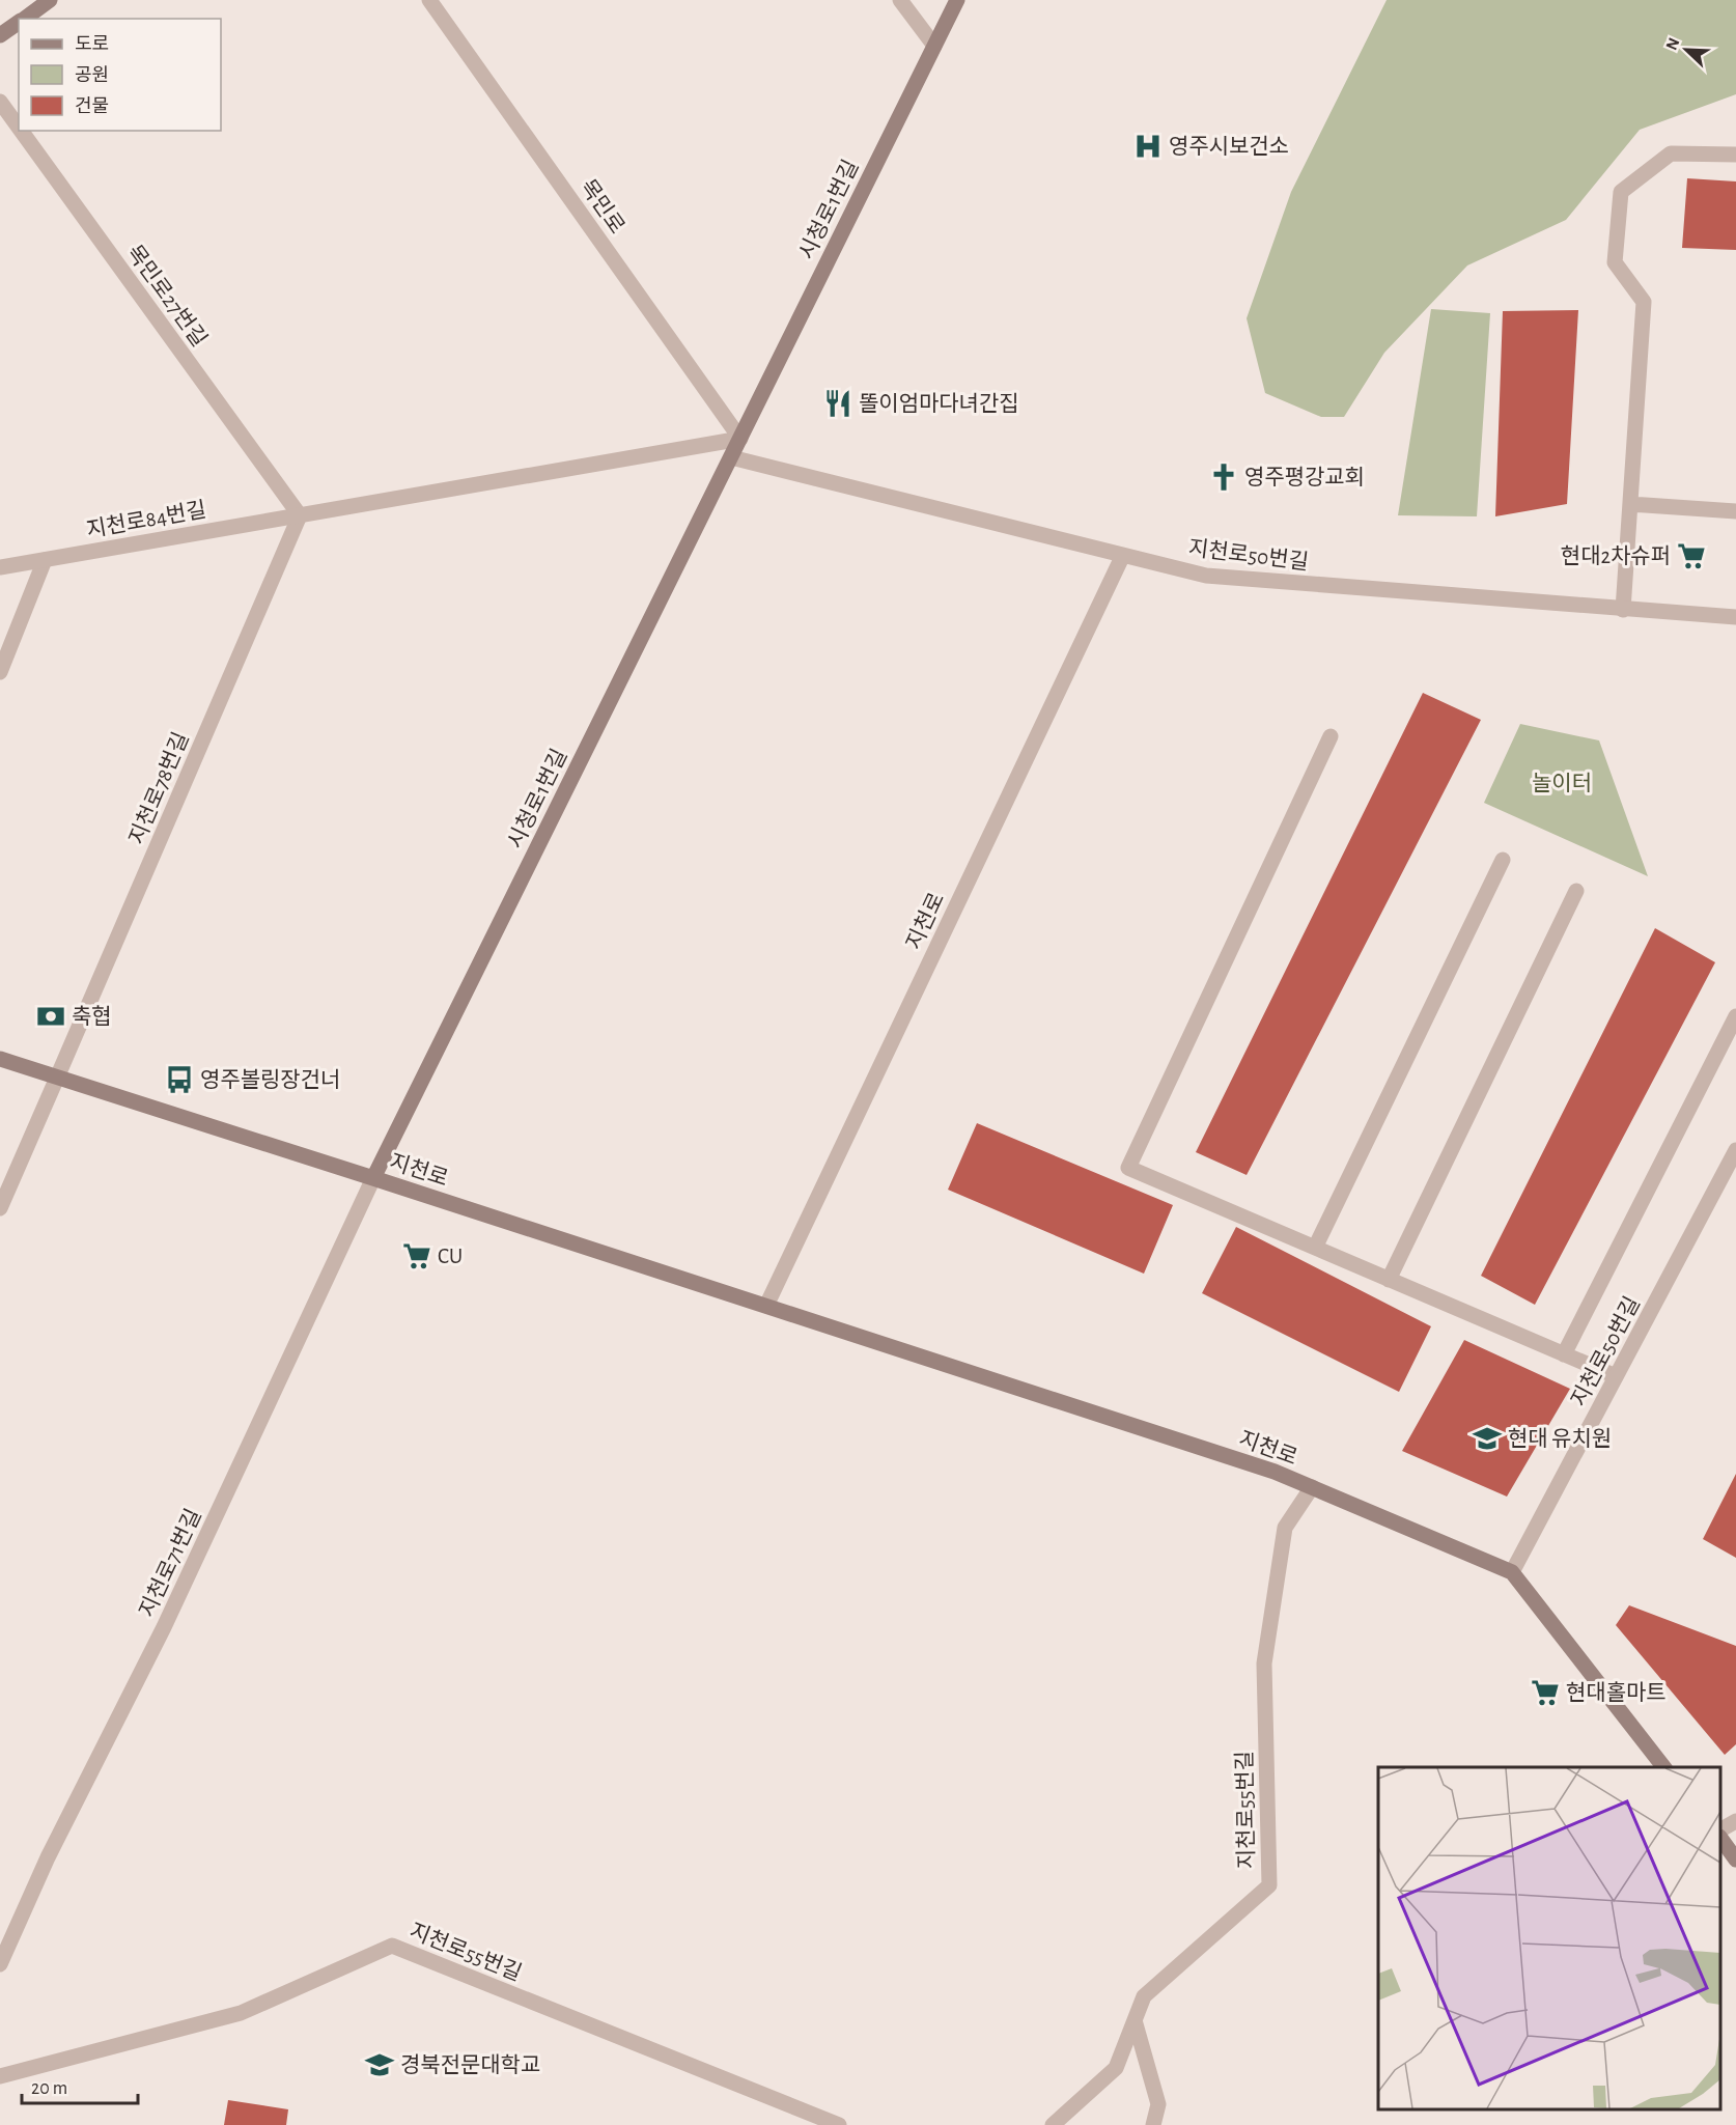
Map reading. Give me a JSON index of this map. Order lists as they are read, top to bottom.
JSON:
{
  "streets": {
    "main road": ["시청로1번길", "지천로"],
    "street": [
      "목민로",
      "목민로27번길",
      "지천로84번길",
      "지천로50번길",
      "지천로78번길",
      "지천로71번길",
      "지천로55번길"
    ]
  },
  "crossings": [
    ["목민로", "시청로1번길"],
    ["시청로1번길", "지천로50번길"],
    ["시청로1번길", "지천로"],
    ["시청로1번길", "지천로71번길"],
    ["목민로27번길", "지천로84번길"],
    ["목민로27번길", "지천로78번길"],
    ["지천로84번길", "지천로78번길"],
    ["지천로50번길", "지천로"],
    ["지천로78번길", "지천로"],
    ["지천로", "지천로71번길"],
    ["지천로", "지천로55번길"]
  ],
  "parks": ["놀이터"],
  "places": {
    "hospital": ["영주시보건소"],
    "restaurant": ["똘이엄마다녀간집"],
    "church": ["영주평강교회"],
    "supermarket": ["현대2차슈퍼", "CU", "현대홀마트"],
    "bank": ["축협"],
    "bus stop": ["영주볼링장건너"],
    "school or university": ["현대 유치원", "경북전문대학교"]
  },
  "legend": ["도로", "공원", "건물"],
  "scale_bar": "20 m",
  "north": "top left"
}
